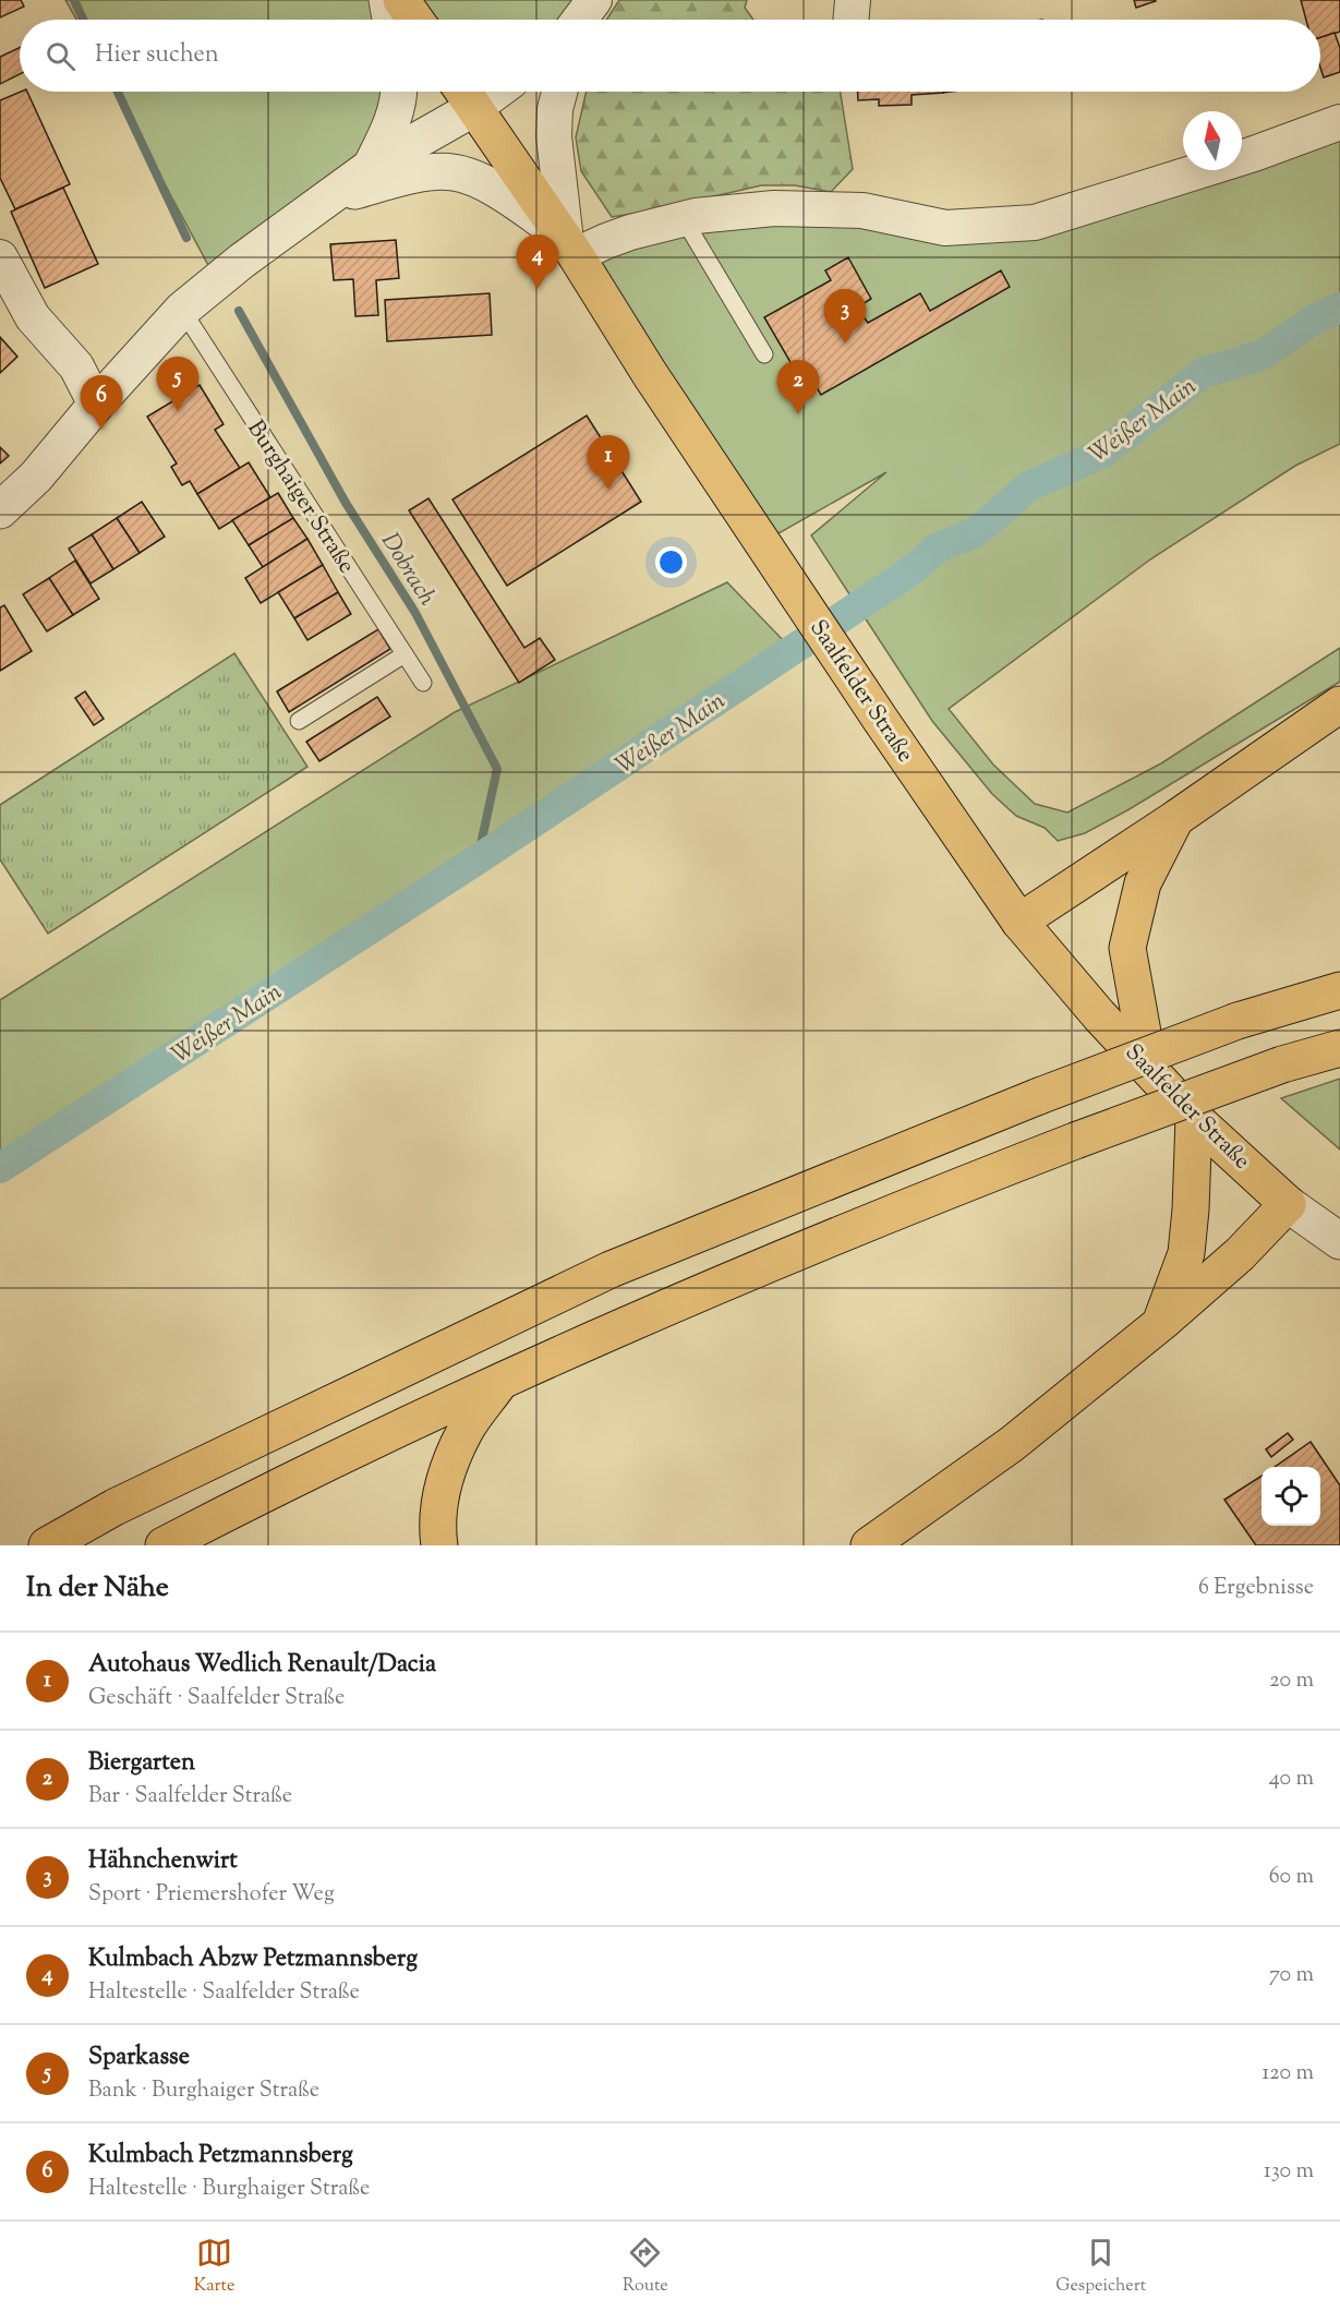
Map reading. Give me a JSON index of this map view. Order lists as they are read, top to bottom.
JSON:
{
  "streets": {
    "main road": ["Saalfelder Straße"],
    "lane": ["Burghaiger Straße"]
  },
  "water": ["Weißer Main", "Dobrach"],
  "north": "top",
  "page": {
    "search": "Hier suchen",
    "pins": [
      "4",
      "3",
      "5",
      "2",
      "6",
      "1"
    ],
    "heading": ["In der Nähe", "6 Ergebnisse"],
    "list": [
      {
        "mark": "1",
        "name": "Autohaus Wedlich Renault/Dacia",
        "note": "Geschäft · Saalfelder Straße",
        "value": "20 m"
      },
      {
        "mark": "2",
        "name": "Biergarten",
        "note": "Bar · Saalfelder Straße",
        "value": "40 m"
      },
      {
        "mark": "3",
        "name": "Hähnchenwirt",
        "note": "Sport · Priemershofer Weg",
        "value": "60 m"
      },
      {
        "mark": "4",
        "name": "Kulmbach Abzw Petzmannsberg",
        "note": "Haltestelle · Saalfelder Straße",
        "value": "70 m"
      },
      {
        "mark": "5",
        "name": "Sparkasse",
        "note": "Bank · Burghaiger Straße",
        "value": "120 m"
      },
      {
        "mark": "6",
        "name": "Kulmbach Petzmannsberg",
        "note": "Haltestelle · Burghaiger Straße",
        "value": "130 m"
      }
    ],
    "nav": ["Karte", "Route", "Gespeichert"]
  }
}
